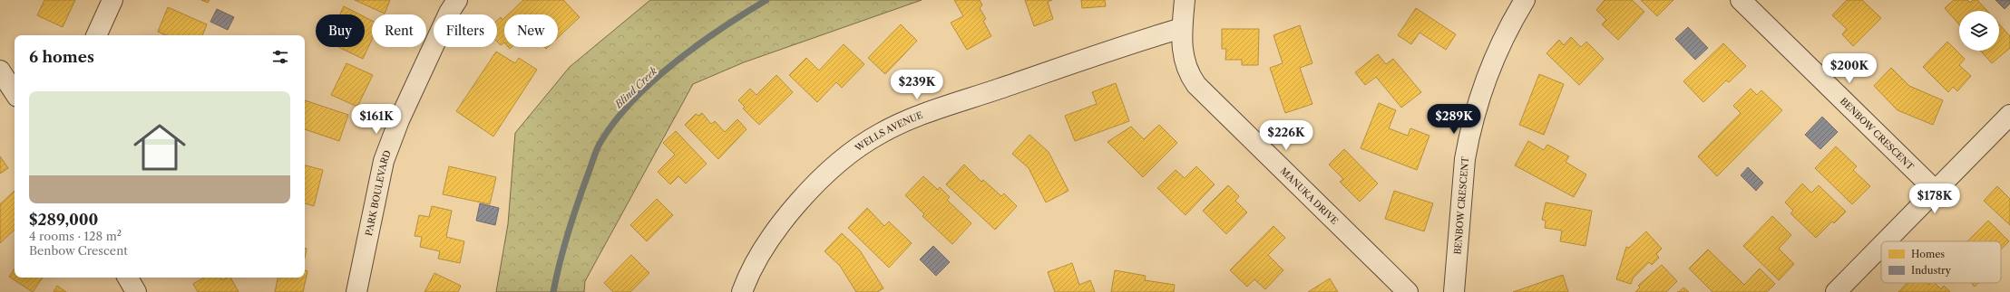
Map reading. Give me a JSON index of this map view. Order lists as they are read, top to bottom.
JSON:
{
  "streets": {
    "street": [
      "WELLS AVENUE",
      "BENBOW CRESCENT",
      "PARK BOULEVARD",
      "MANUKA DRIVE"
    ]
  },
  "crossings": [
    ["WELLS AVENUE", "MANUKA DRIVE"]
  ],
  "water": ["Blind Creek"],
  "legend": ["Homes", "Industry"],
  "page": {
    "chip": [
      "Buy",
      "Rent",
      "Filters",
      "New"
    ],
    "heading": "6 homes",
    "price": [
      "$200K",
      "$239K",
      "$161K",
      "$289K",
      "$226K",
      "$178K"
    ],
    "list": [
      {
        "name": "$289,000",
        "note": "4 rooms · 128 m² · Benbow Crescent"
      }
    ]
  }
}
